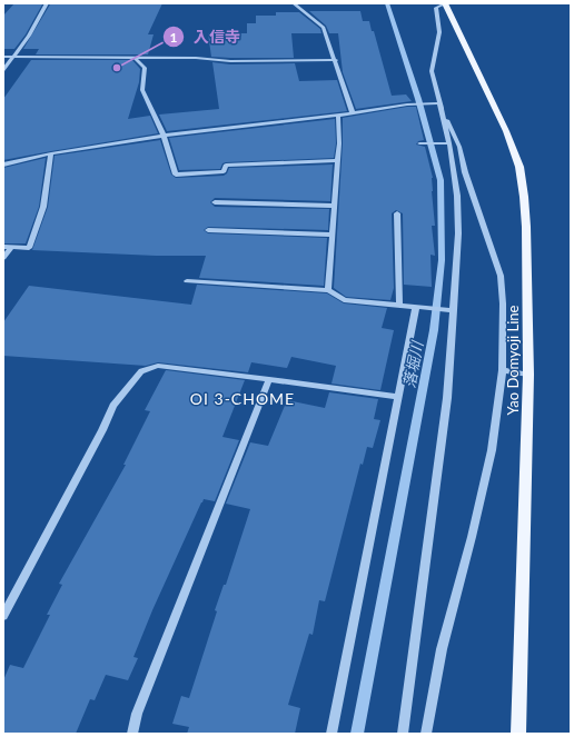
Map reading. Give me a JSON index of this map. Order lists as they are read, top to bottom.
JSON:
{
  "streets": {
    "main road": ["Yao Domyoji Line"]
  },
  "districts": ["OI 3-CHOME"],
  "water": ["落堀川"],
  "places": ["入信寺"]
}
